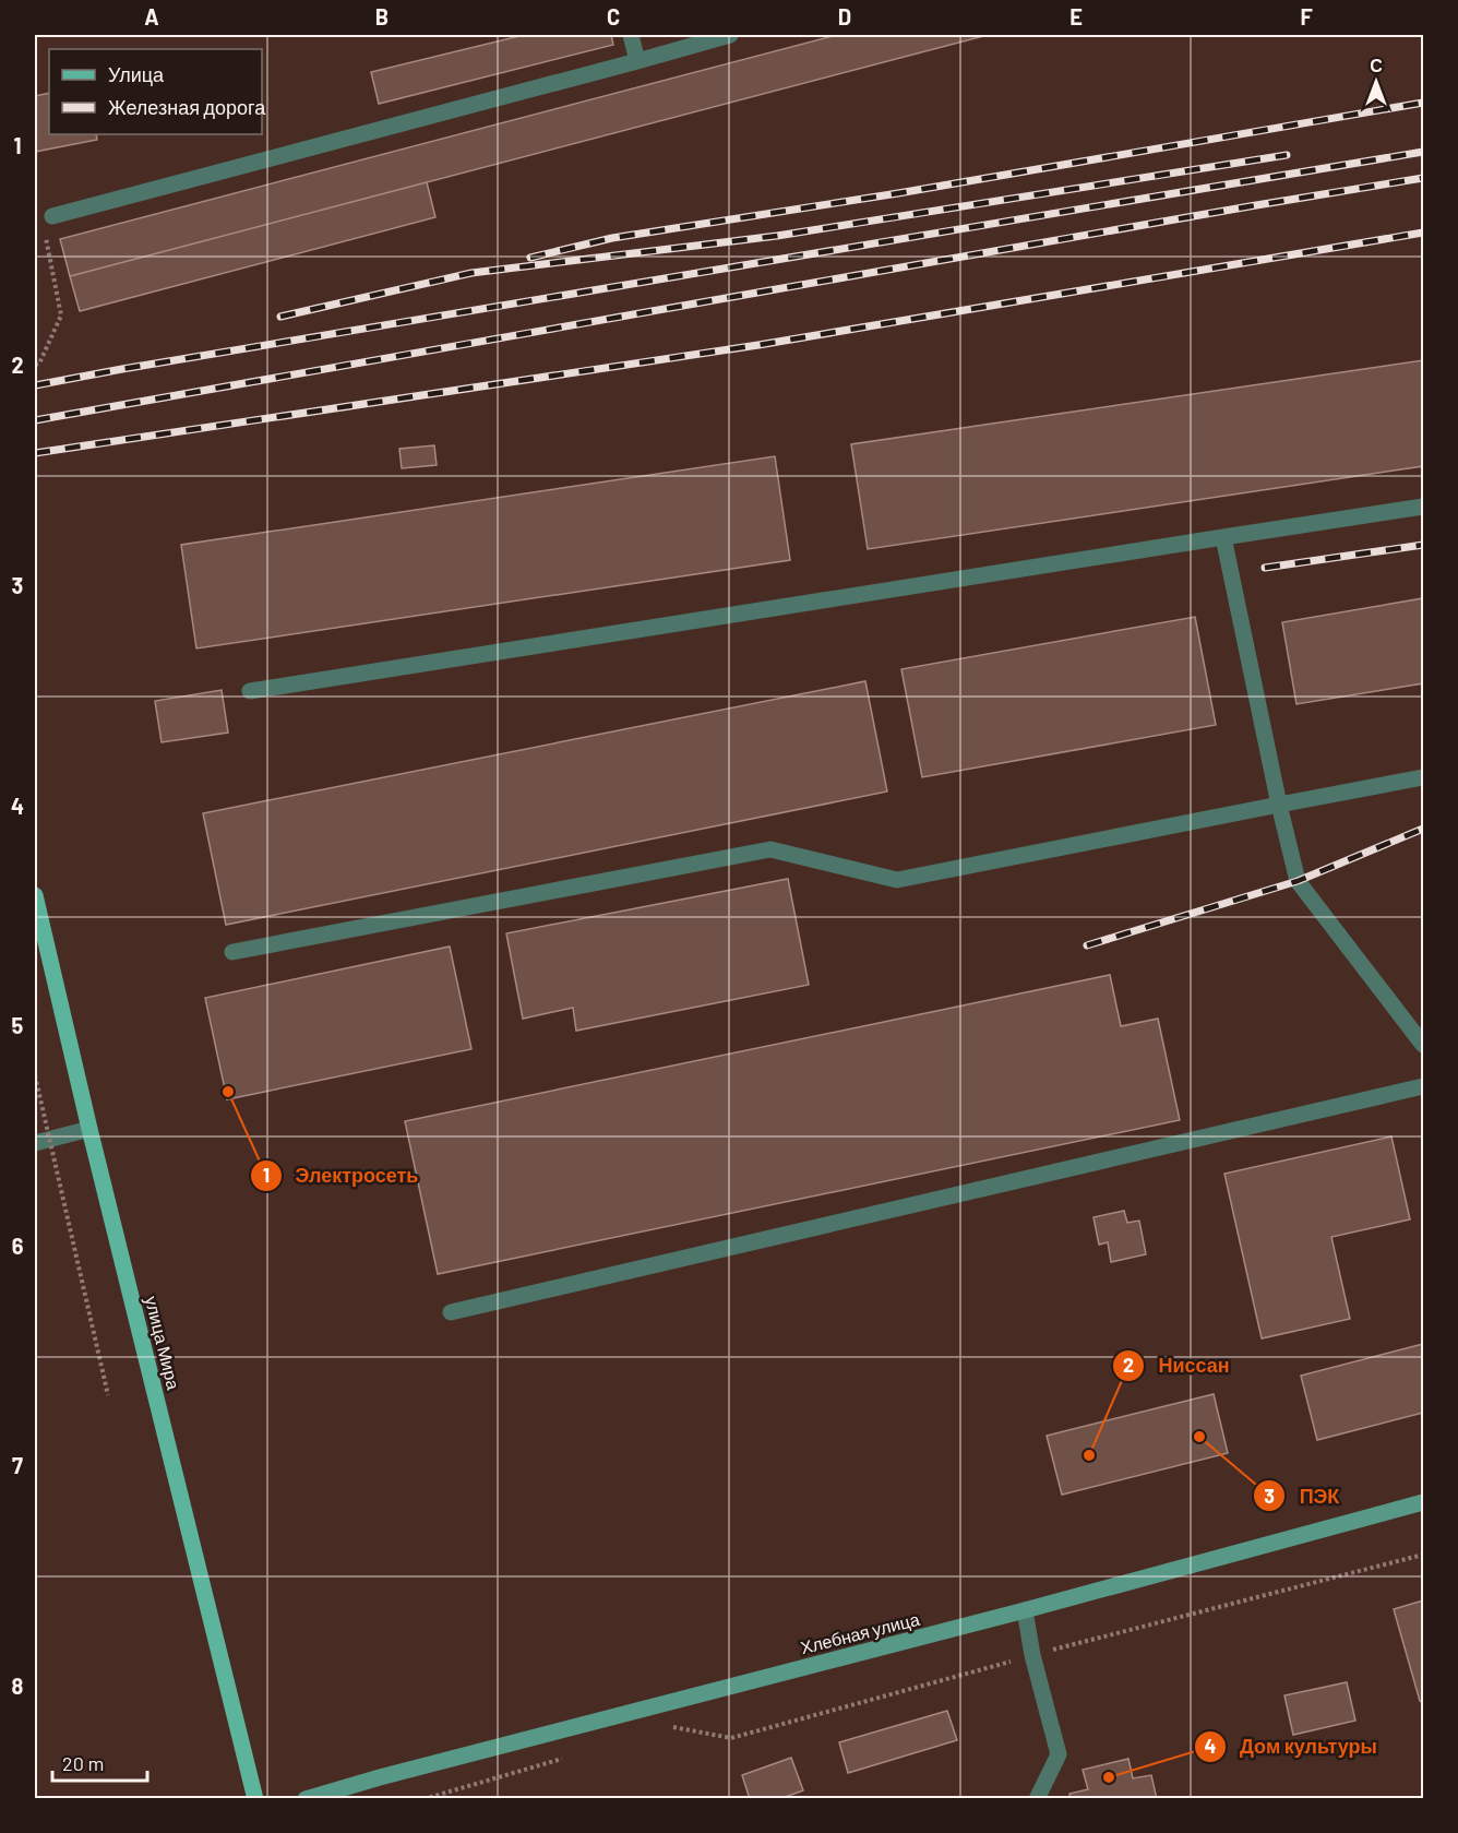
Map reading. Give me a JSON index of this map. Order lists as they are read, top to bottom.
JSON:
{
  "streets": {
    "main road": ["улица Мира"],
    "street": ["Хлебная улица"]
  },
  "places": [
    "Электросеть",
    "ПЭК",
    "Ниссан",
    "Дом культуры"
  ],
  "legend": ["Улица", "Железная дорога"],
  "scale_bar": "20 m",
  "north": "top",
  "grid": {
    "columns": [
      "A",
      "B",
      "C",
      "D",
      "E",
      "F"
    ],
    "rows": [
      "1",
      "2",
      "3",
      "4",
      "5",
      "6",
      "7",
      "8"
    ]
  }
}
